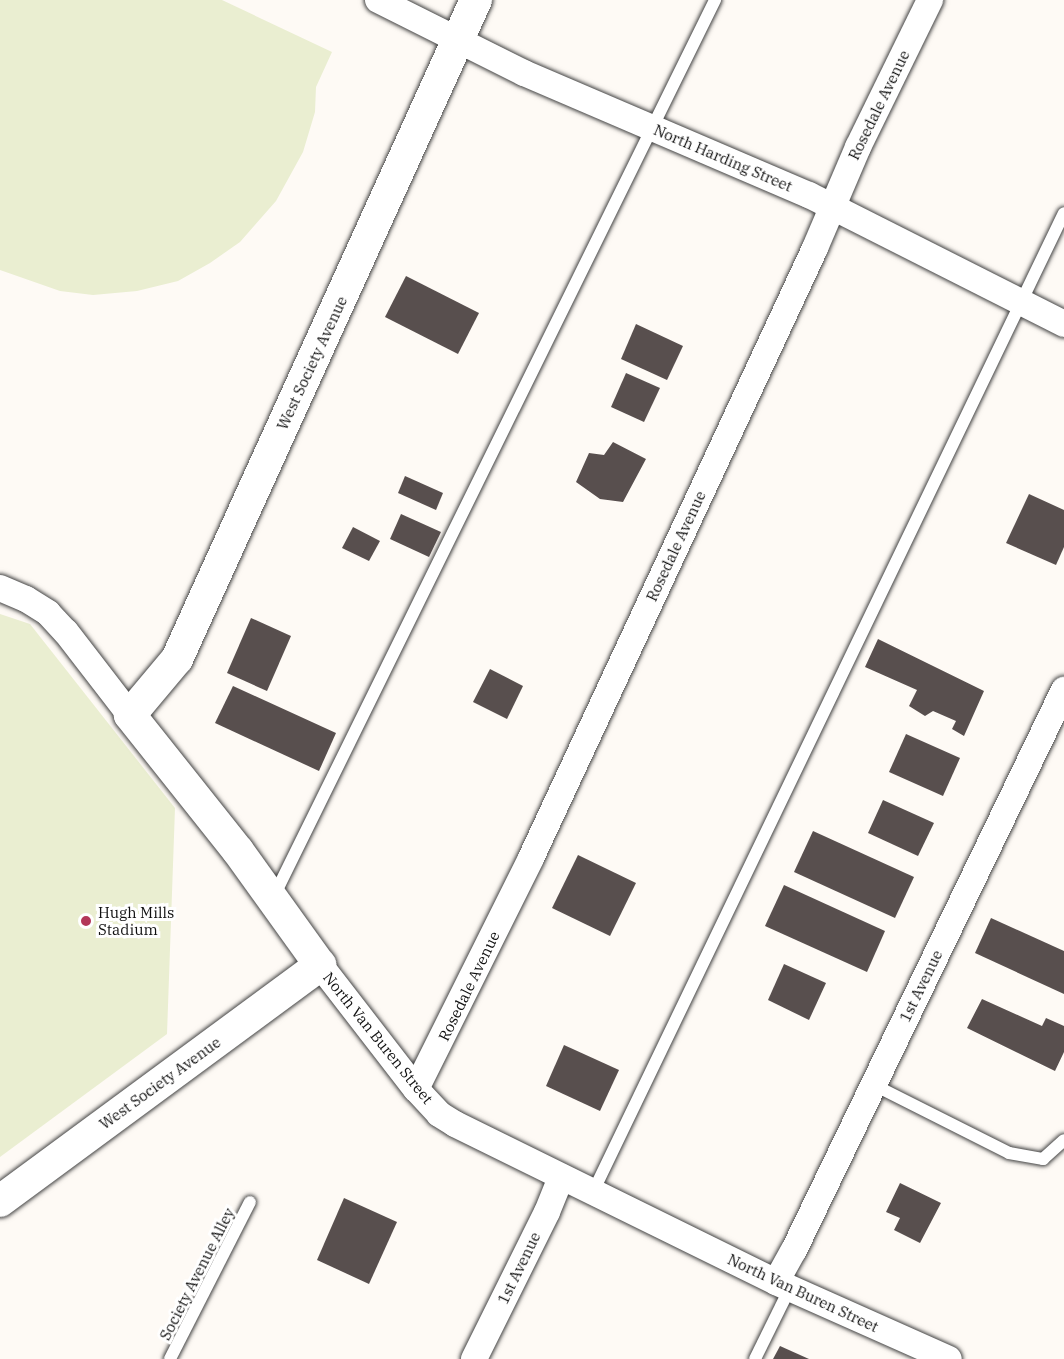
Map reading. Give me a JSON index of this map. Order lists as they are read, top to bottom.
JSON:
{
  "streets": {
    "street": [
      "Rosedale Avenue",
      "North Harding Street",
      "West Society Avenue",
      "1st Avenue",
      "North Van Buren Street"
    ],
    "lane": ["Society Avenue Alley"]
  },
  "crossings": [
    ["Rosedale Avenue", "North Harding Street"],
    ["Rosedale Avenue", "North Van Buren Street"],
    ["North Harding Street", "West Society Avenue"],
    ["West Society Avenue", "North Van Buren Street"],
    ["1st Avenue", "North Van Buren Street"]
  ],
  "places": ["Hugh Mills Stadium"]
}
